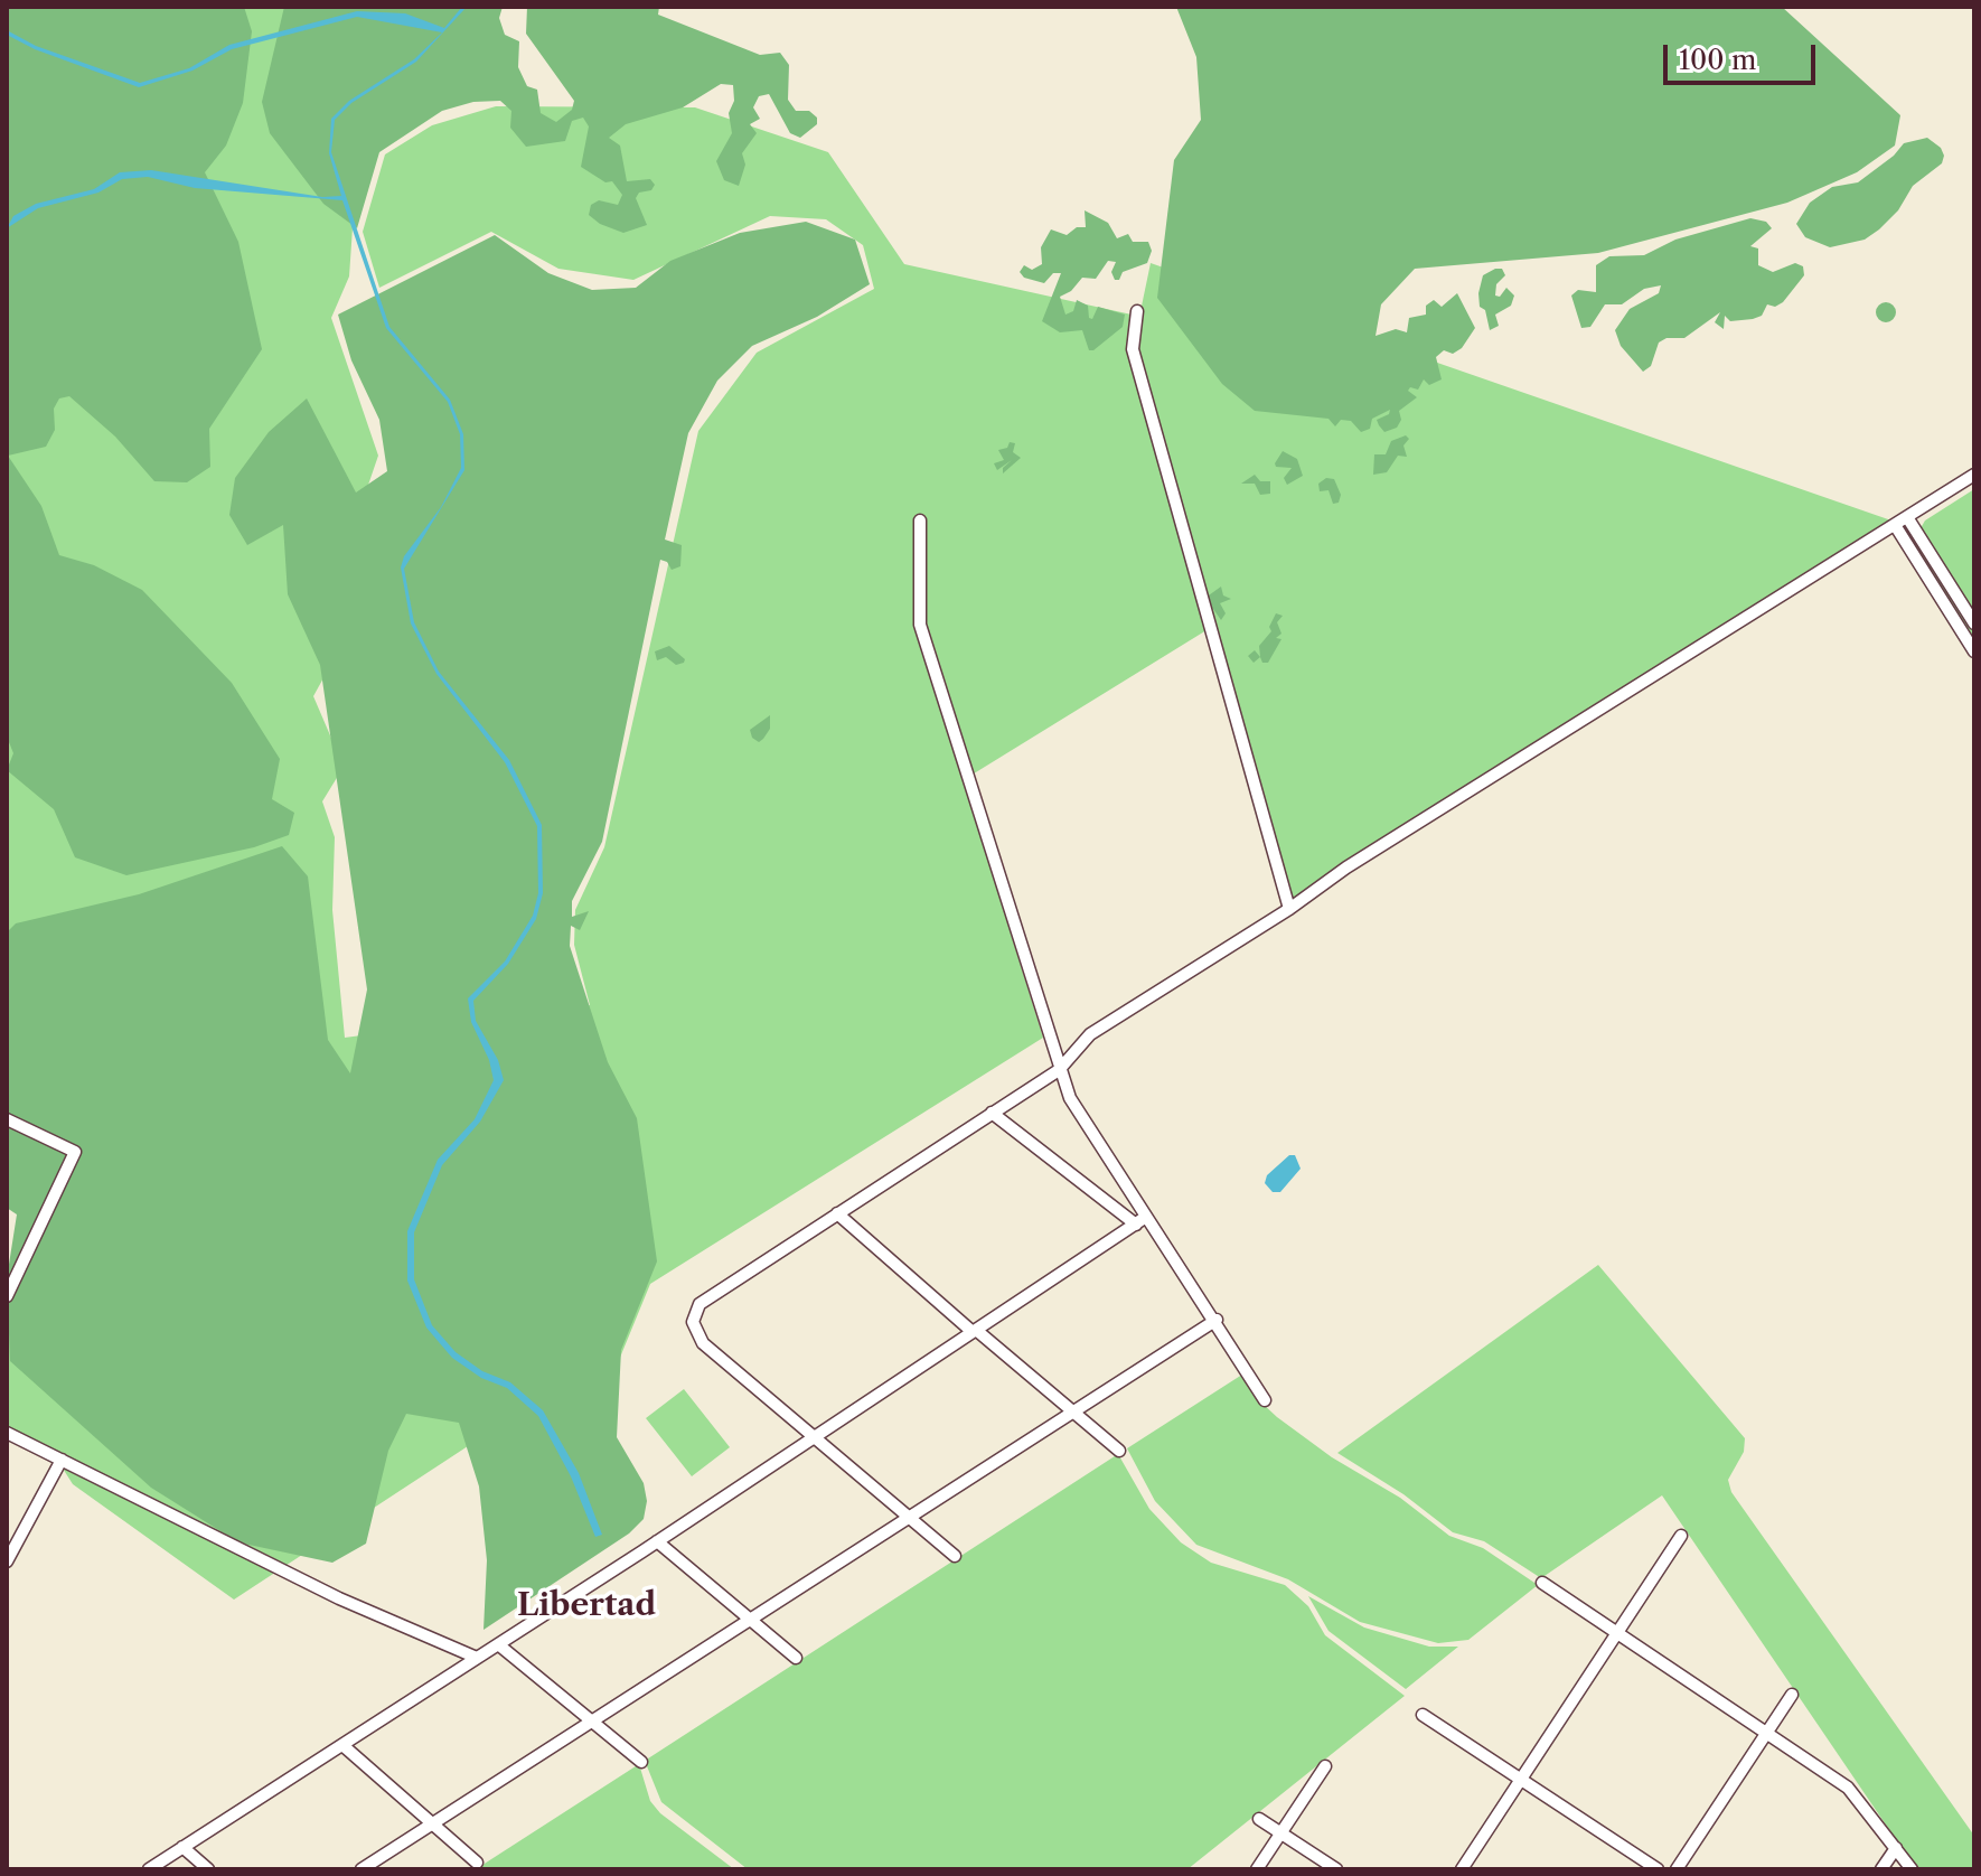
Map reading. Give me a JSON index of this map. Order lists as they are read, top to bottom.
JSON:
{
  "districts": ["Libertad"],
  "scale_bar": "100 m"
}
